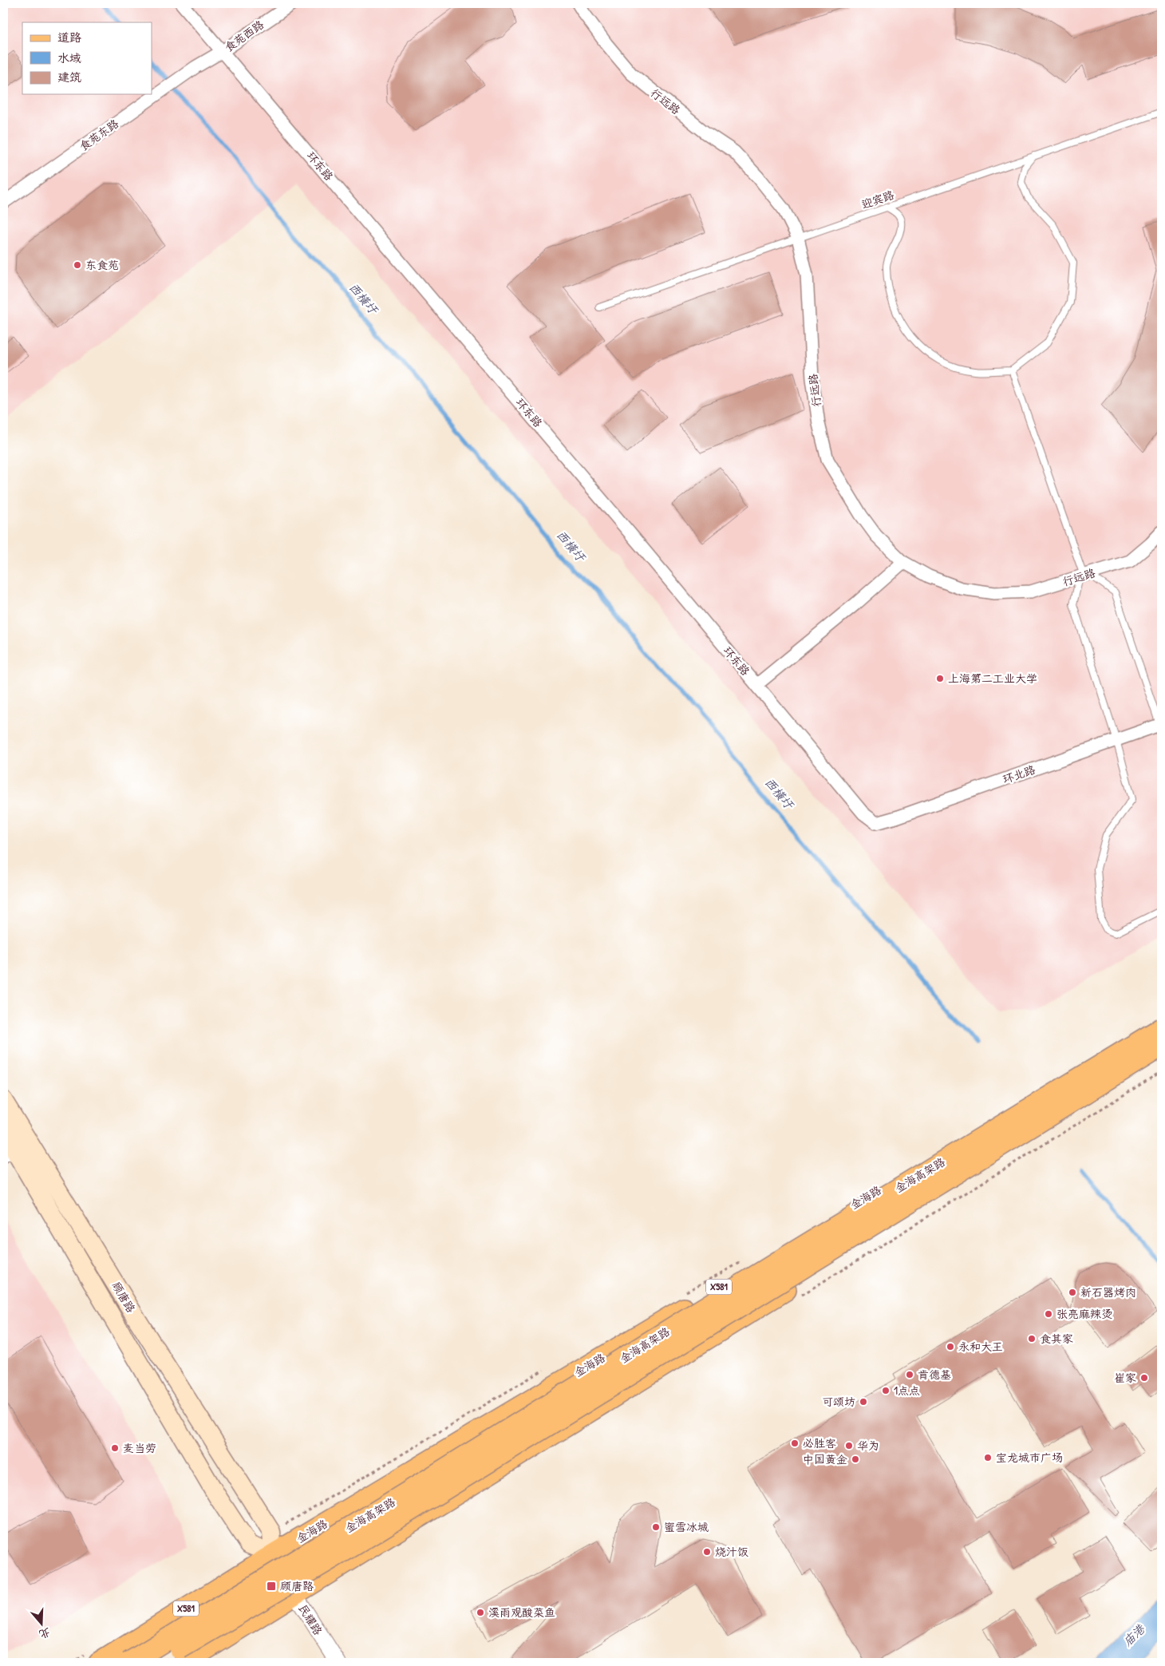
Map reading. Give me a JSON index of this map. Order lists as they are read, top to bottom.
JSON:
{
  "streets": {
    "highway": ["金海高架路"],
    "main road": [
      "金海路",
      "X581",
      "顾唐路",
      "民耀路"
    ],
    "street": [
      "食苑西路",
      "行远路",
      "食苑东路",
      "环东路",
      "环北路"
    ],
    "lane": ["迎宾路"]
  },
  "crossings": [
    ["食苑西路", "食苑东路"],
    ["食苑西路", "环东路"],
    ["行远路", "迎宾路"],
    ["环东路", "环北路"],
    ["金海路", "顾唐路"],
    ["金海路", "民耀路"],
    ["顾唐路", "民耀路"]
  ],
  "water": ["西横圩", "庙港"],
  "places": {
    "other": [
      "东食苑",
      "上海第二工业大学",
      "新石器烤肉",
      "张亮麻辣烫",
      "食其家",
      "永和大王",
      "肯德基",
      "崔家",
      "1点点",
      "可颂坊",
      "必胜客",
      "华为",
      "麦当劳",
      "宝龙城市广场",
      "中国黄金",
      "蜜雪冰城",
      "烧汁饭",
      "溪雨观酸菜鱼"
    ],
    "transit": ["顾唐路"]
  },
  "legend": ["道路", "水域", "建筑"],
  "north": "bottom"
}
